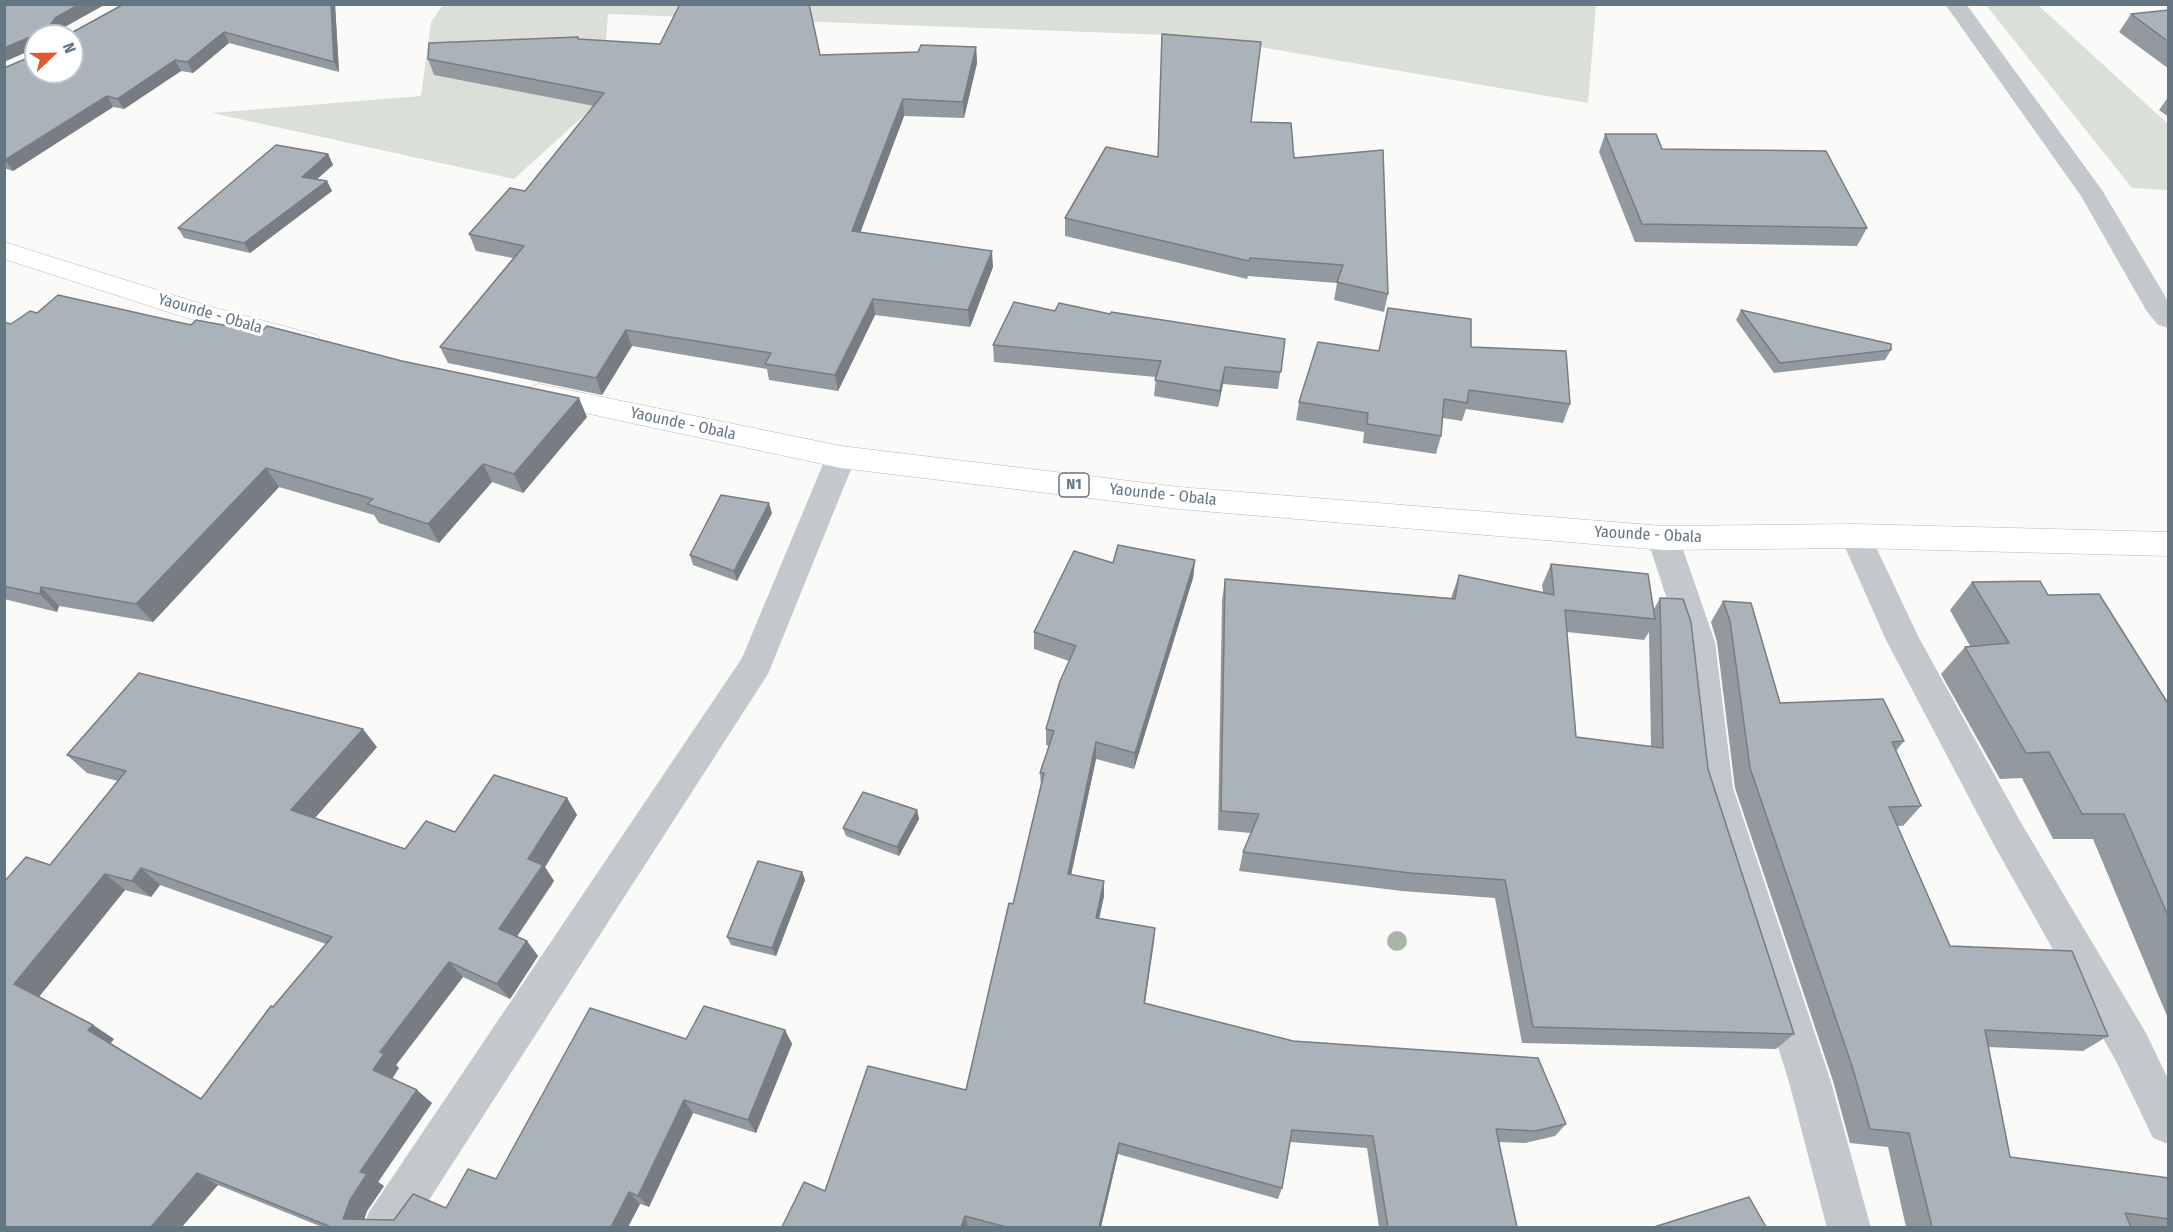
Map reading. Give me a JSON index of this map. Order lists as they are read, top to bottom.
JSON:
{
  "streets": {
    "highway": ["Yaounde - Obala", "N1"]
  },
  "north": "right"
}
